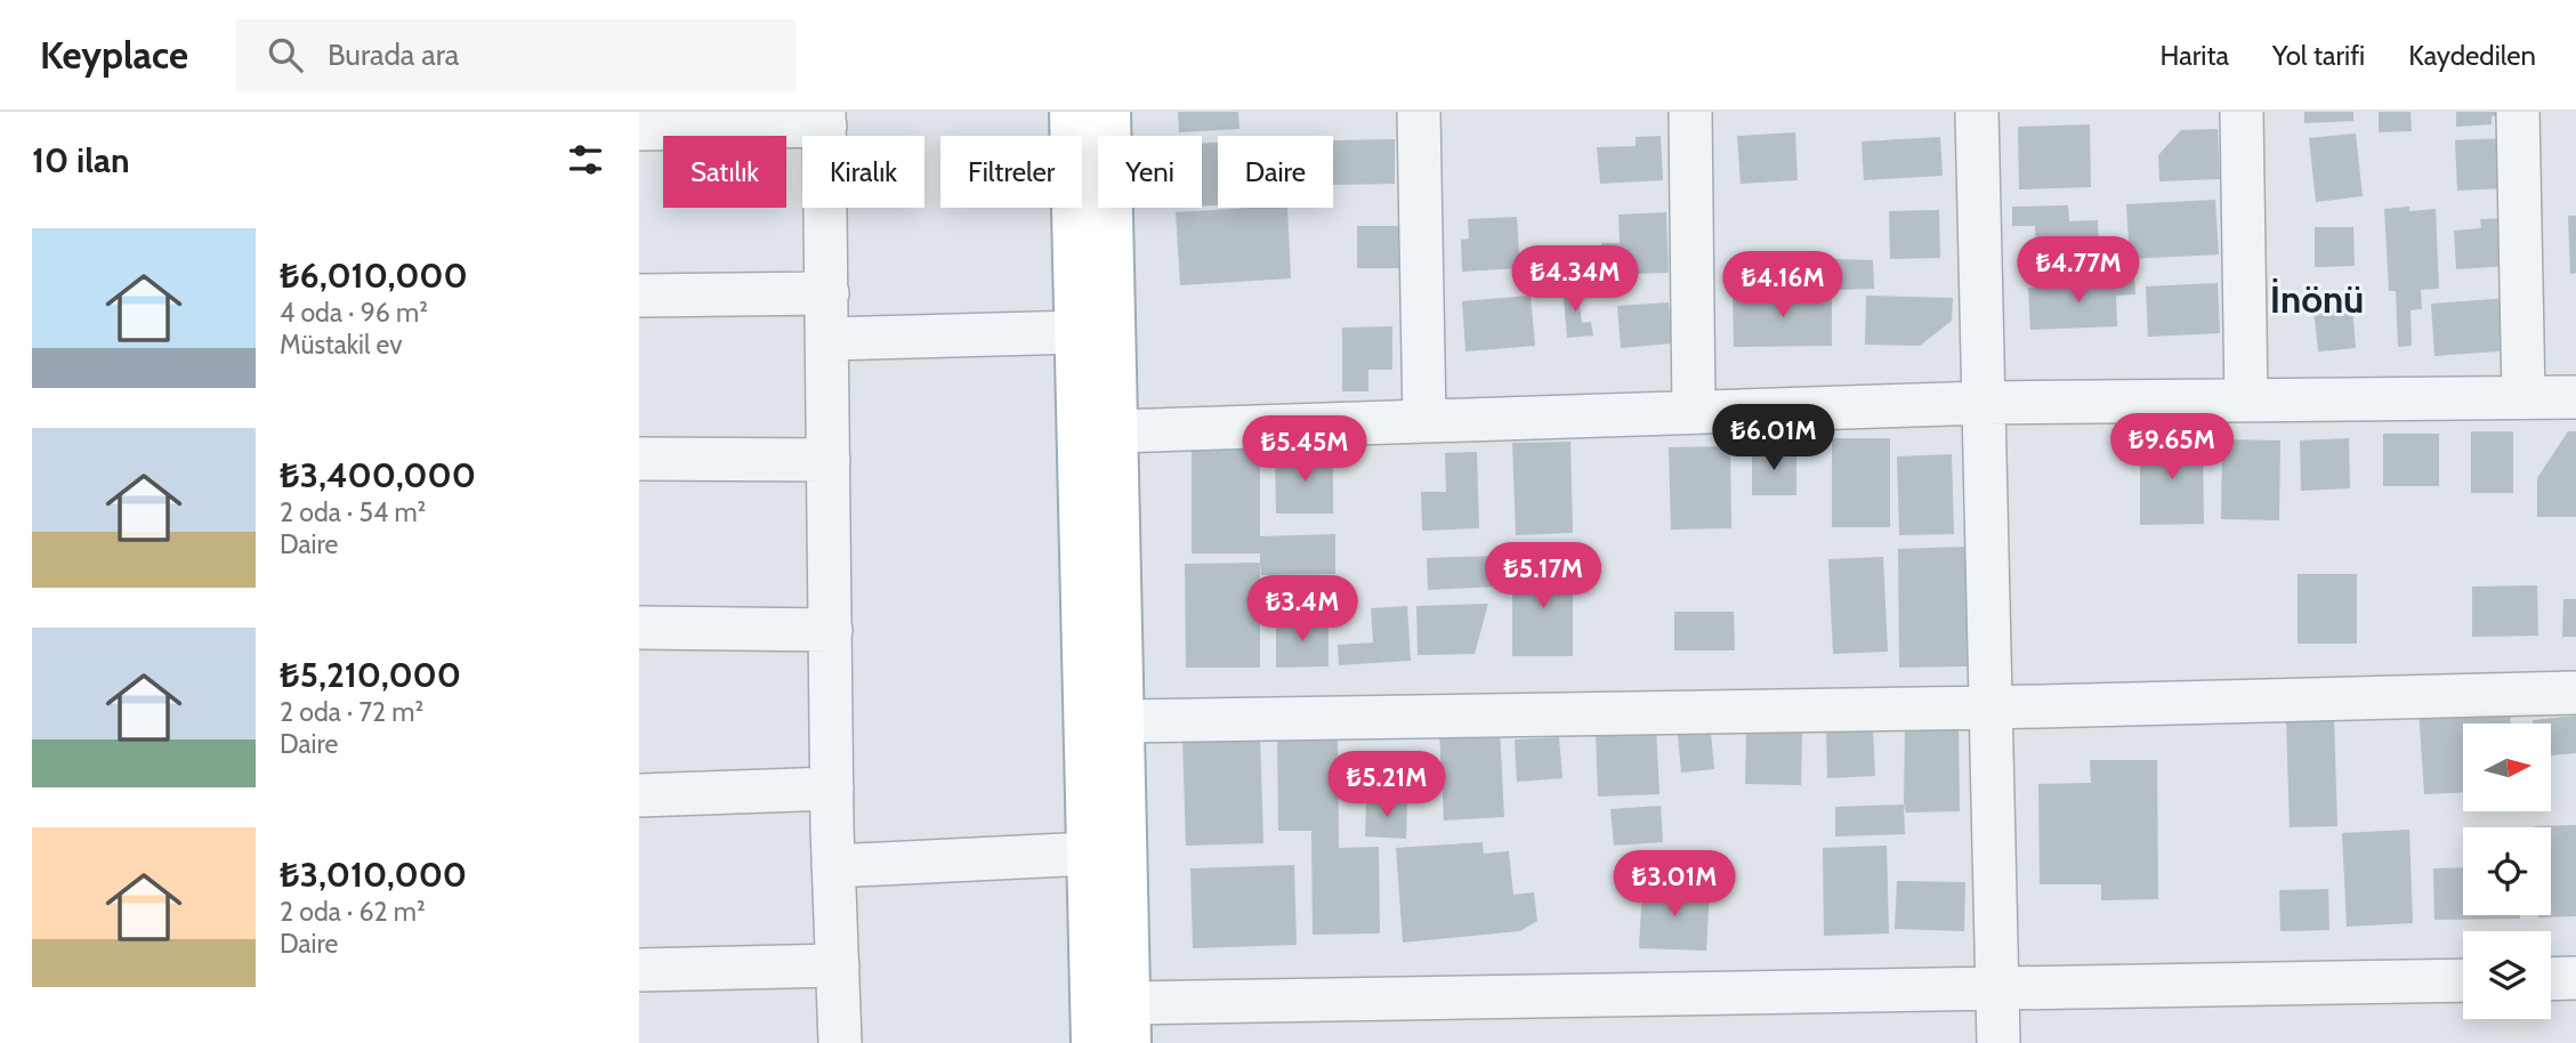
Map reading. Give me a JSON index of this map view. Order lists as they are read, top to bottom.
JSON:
{
  "districts": ["İnönü"],
  "north": "right",
  "page": {
    "header": "Keyplace",
    "search": "Burada ara",
    "nav": ["Harita", "Yol tarifi", "Kaydedilen"],
    "heading": "10 ilan",
    "chip": [
      "Satılık",
      "Kiralık",
      "Filtreler",
      "Yeni",
      "Daire"
    ],
    "list": [
      {
        "name": "₺6,010,000",
        "note": "4 oda · 96 m² · Müstakil ev"
      },
      {
        "name": "₺3,400,000",
        "note": "2 oda · 54 m² · Daire"
      },
      {
        "name": "₺5,210,000",
        "note": "2 oda · 72 m² · Daire"
      },
      {
        "name": "₺3,010,000",
        "note": "2 oda · 62 m² · Daire"
      }
    ],
    "price": [
      "₺4.77M",
      "₺4.34M",
      "₺4.16M",
      "₺6.01M",
      "₺9.65M",
      "₺5.45M",
      "₺5.17M",
      "₺3.4M",
      "₺5.21M",
      "₺3.01M"
    ]
  }
}
